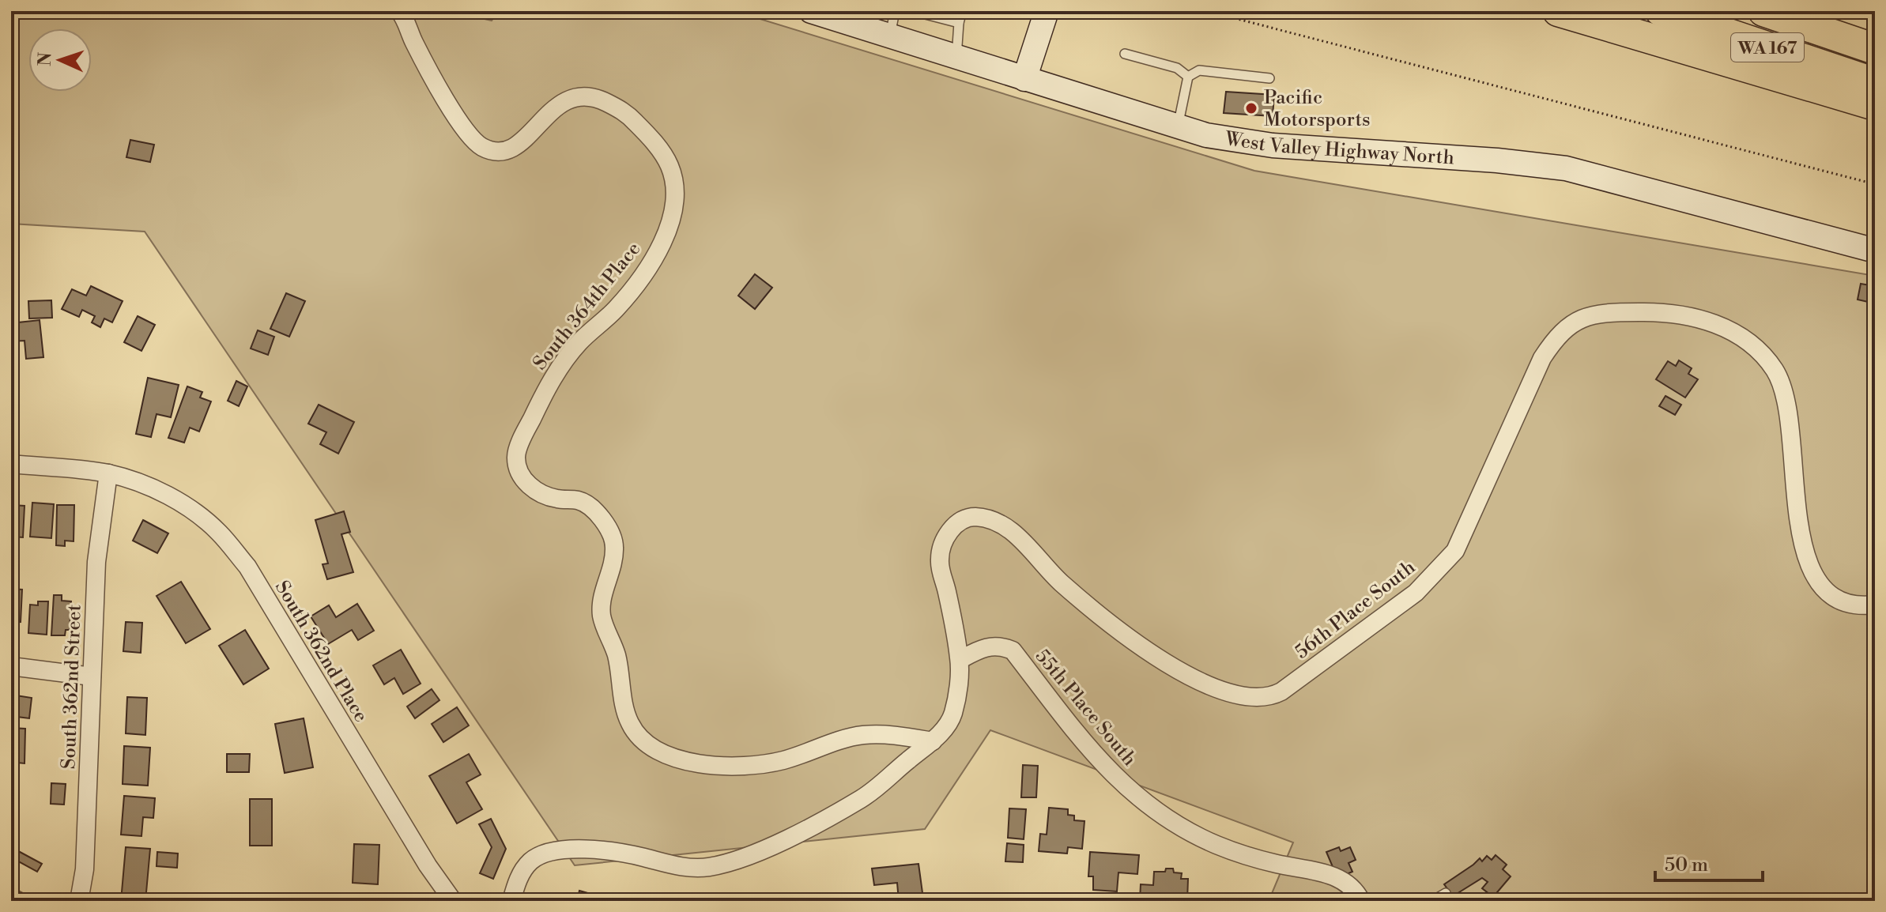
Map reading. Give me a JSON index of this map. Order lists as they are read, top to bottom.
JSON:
{
  "streets": {
    "highway": ["WA 167"],
    "main road": ["West Valley Highway North"],
    "street": [
      "South 364th Place",
      "56th Place South",
      "South 362nd Place",
      "South 362nd Street",
      "55th Place South"
    ]
  },
  "crossings": [
    ["South 364th Place", "56th Place South"],
    ["56th Place South", "55th Place South"],
    ["South 362nd Place", "South 362nd Street"]
  ],
  "places": ["Pacific Motorsports"],
  "scale_bar": "50 m",
  "north": "left"
}
